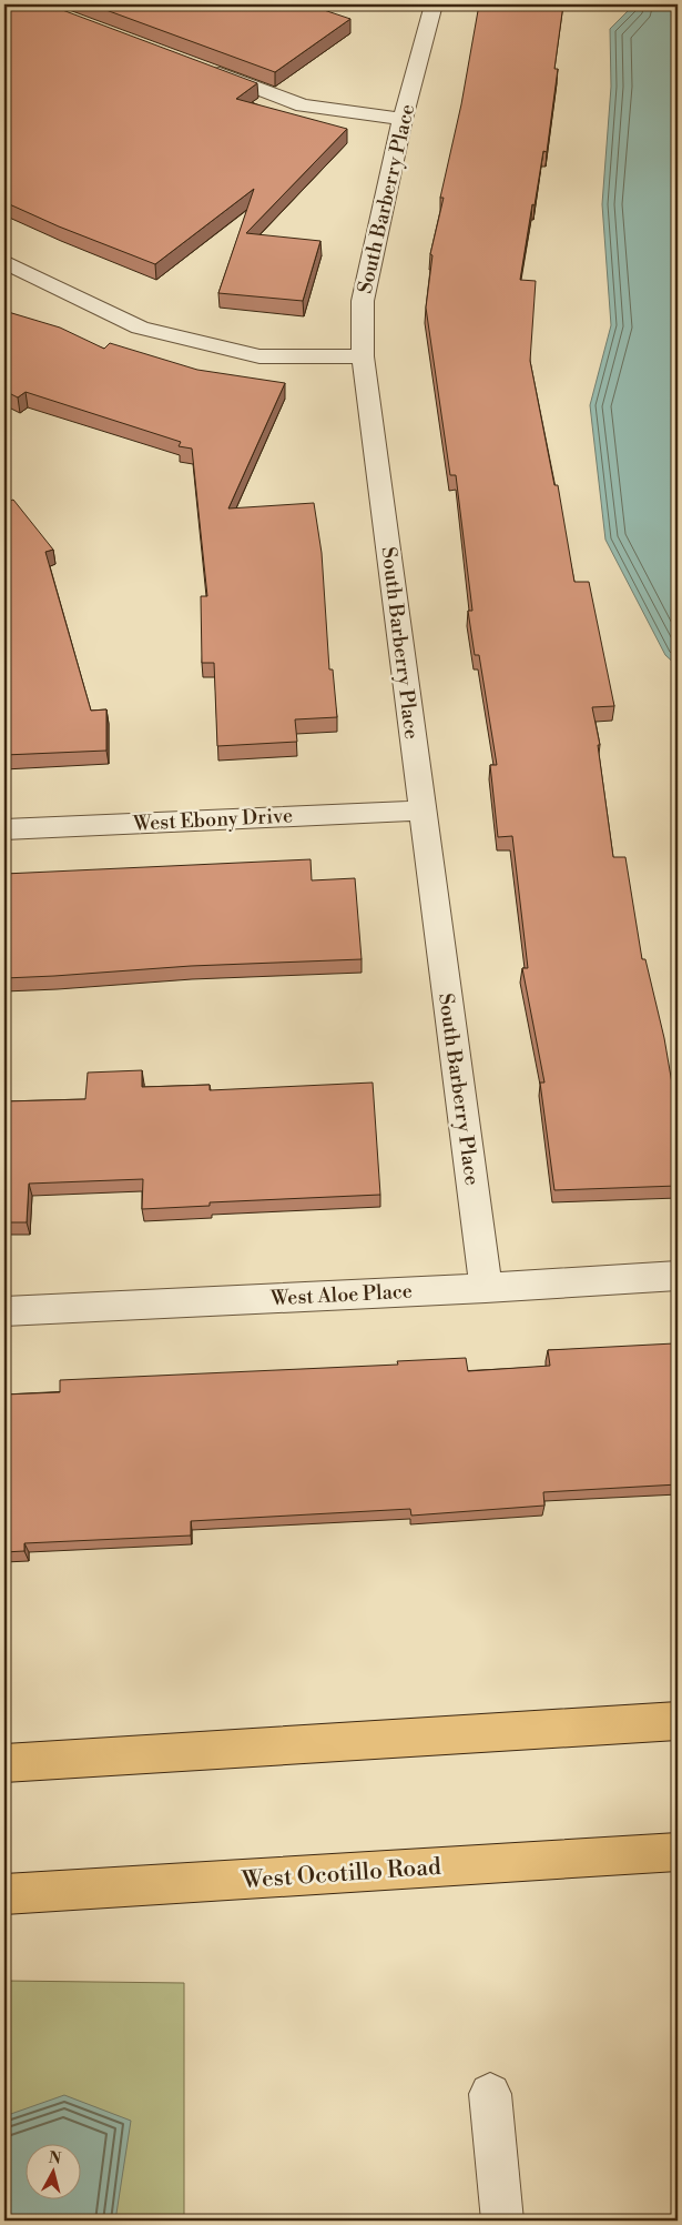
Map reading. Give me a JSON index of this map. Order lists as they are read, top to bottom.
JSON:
{
  "streets": {
    "main road": ["West Ocotillo Road"],
    "street": ["South Barberry Place", "West Ebony Drive", "West Aloe Place"]
  },
  "crossings": [
    ["South Barberry Place", "West Ebony Drive"],
    ["South Barberry Place", "West Aloe Place"]
  ],
  "north": "top"
}
